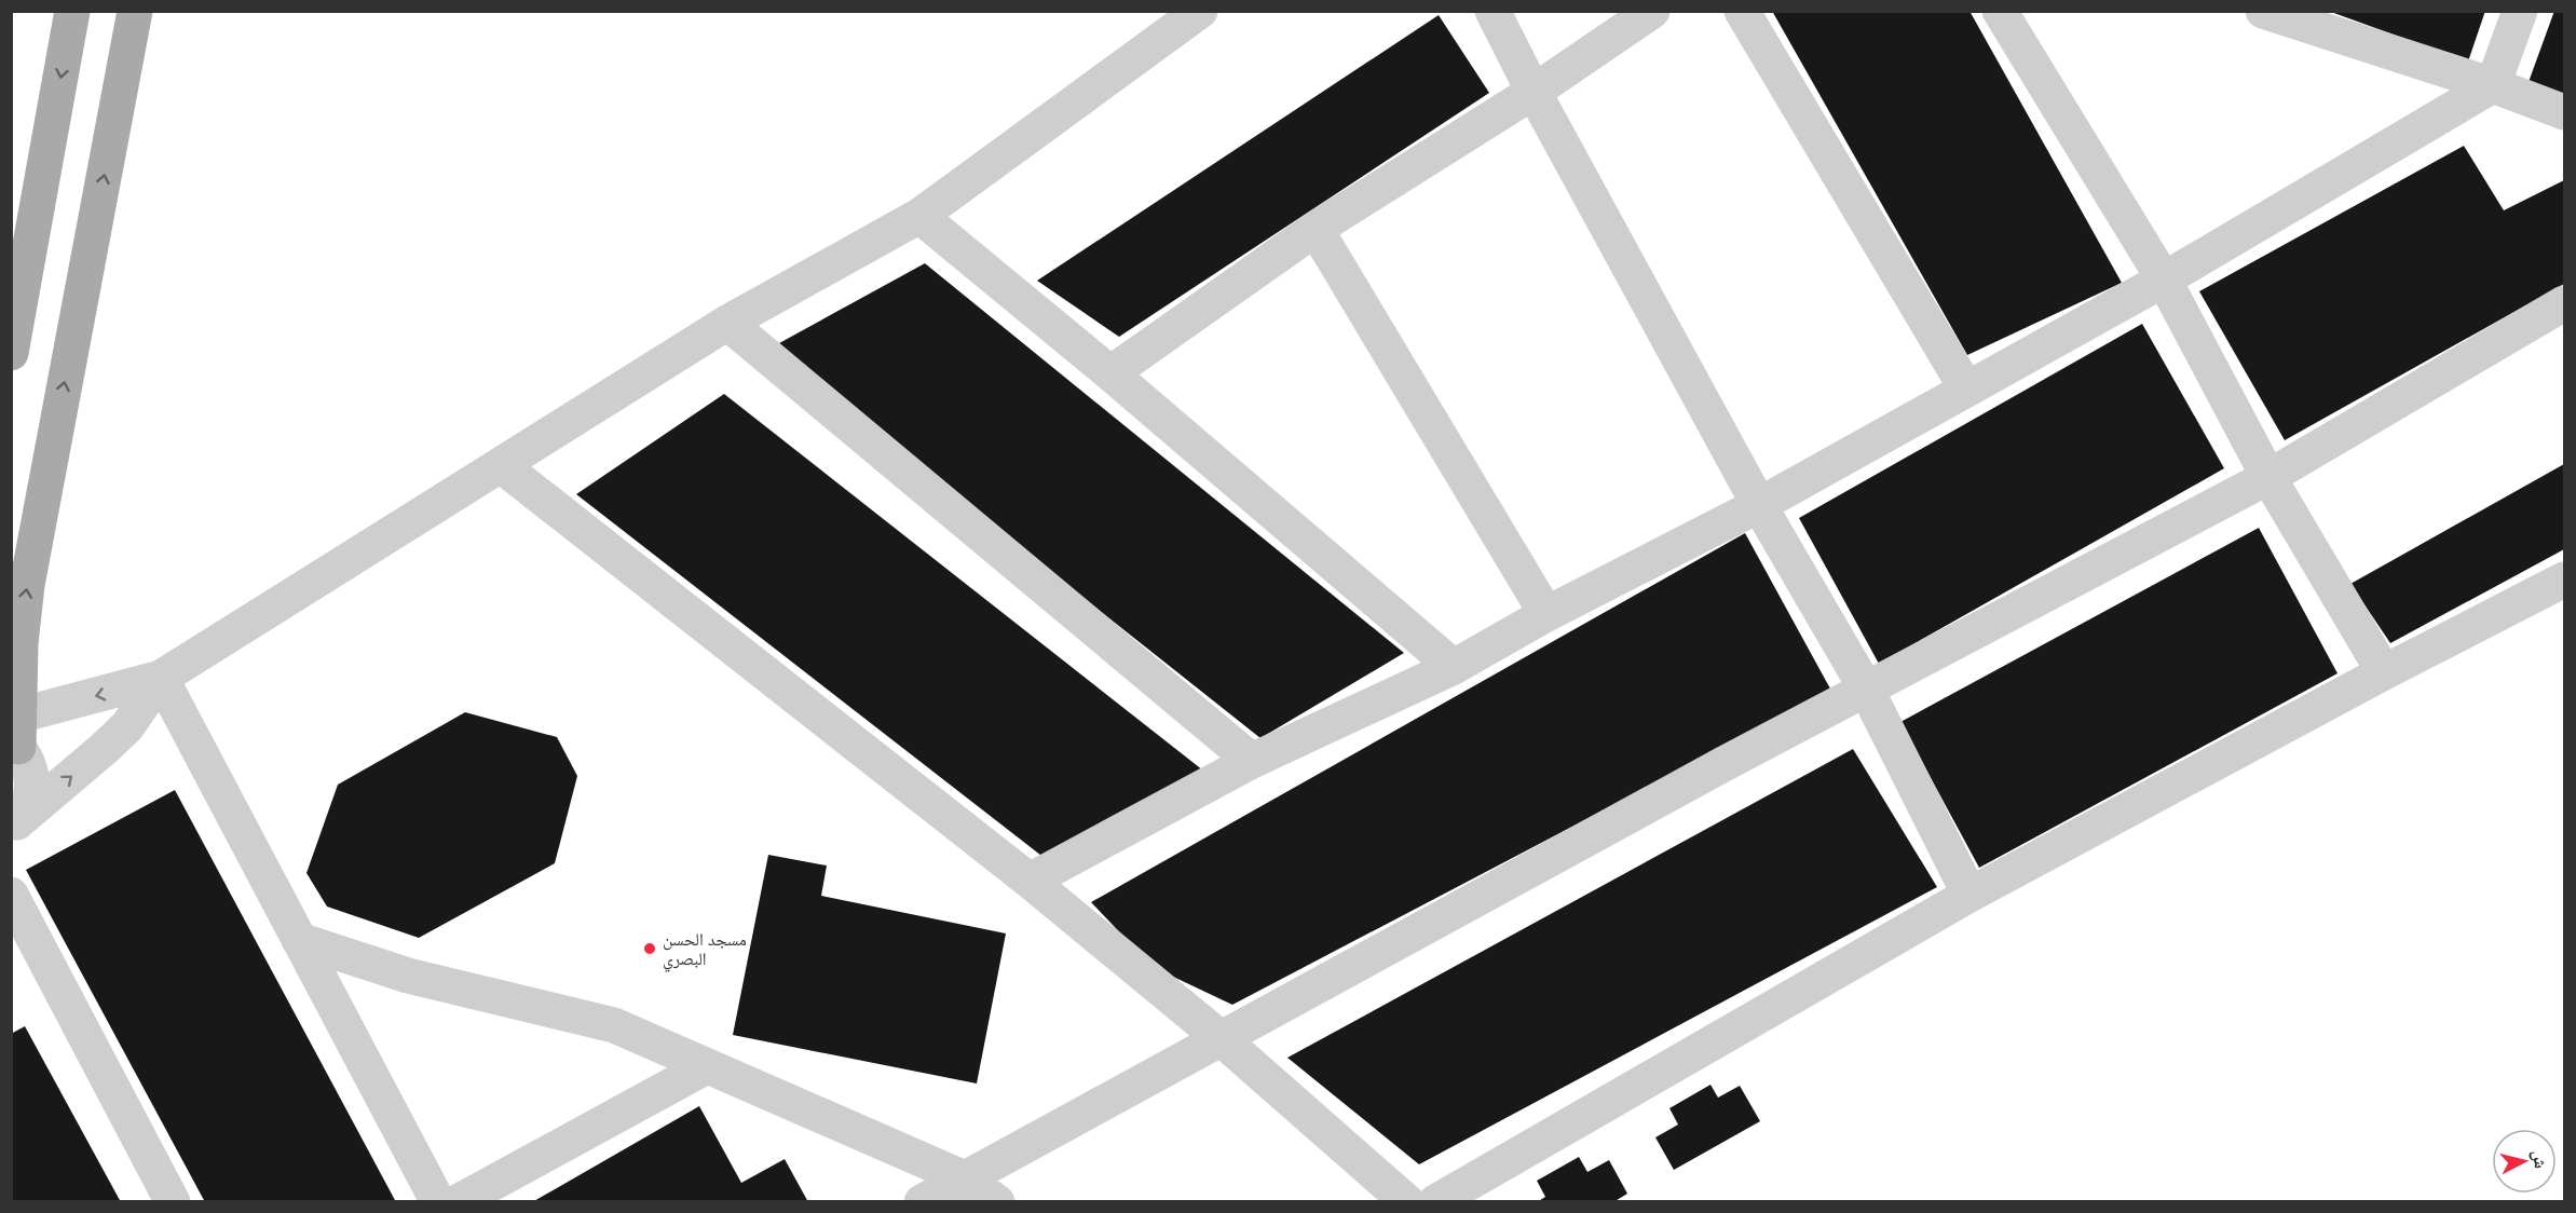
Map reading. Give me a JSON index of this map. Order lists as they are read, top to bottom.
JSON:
{
  "places": ["مسجد الحسن البصري"],
  "north": "right"
}
